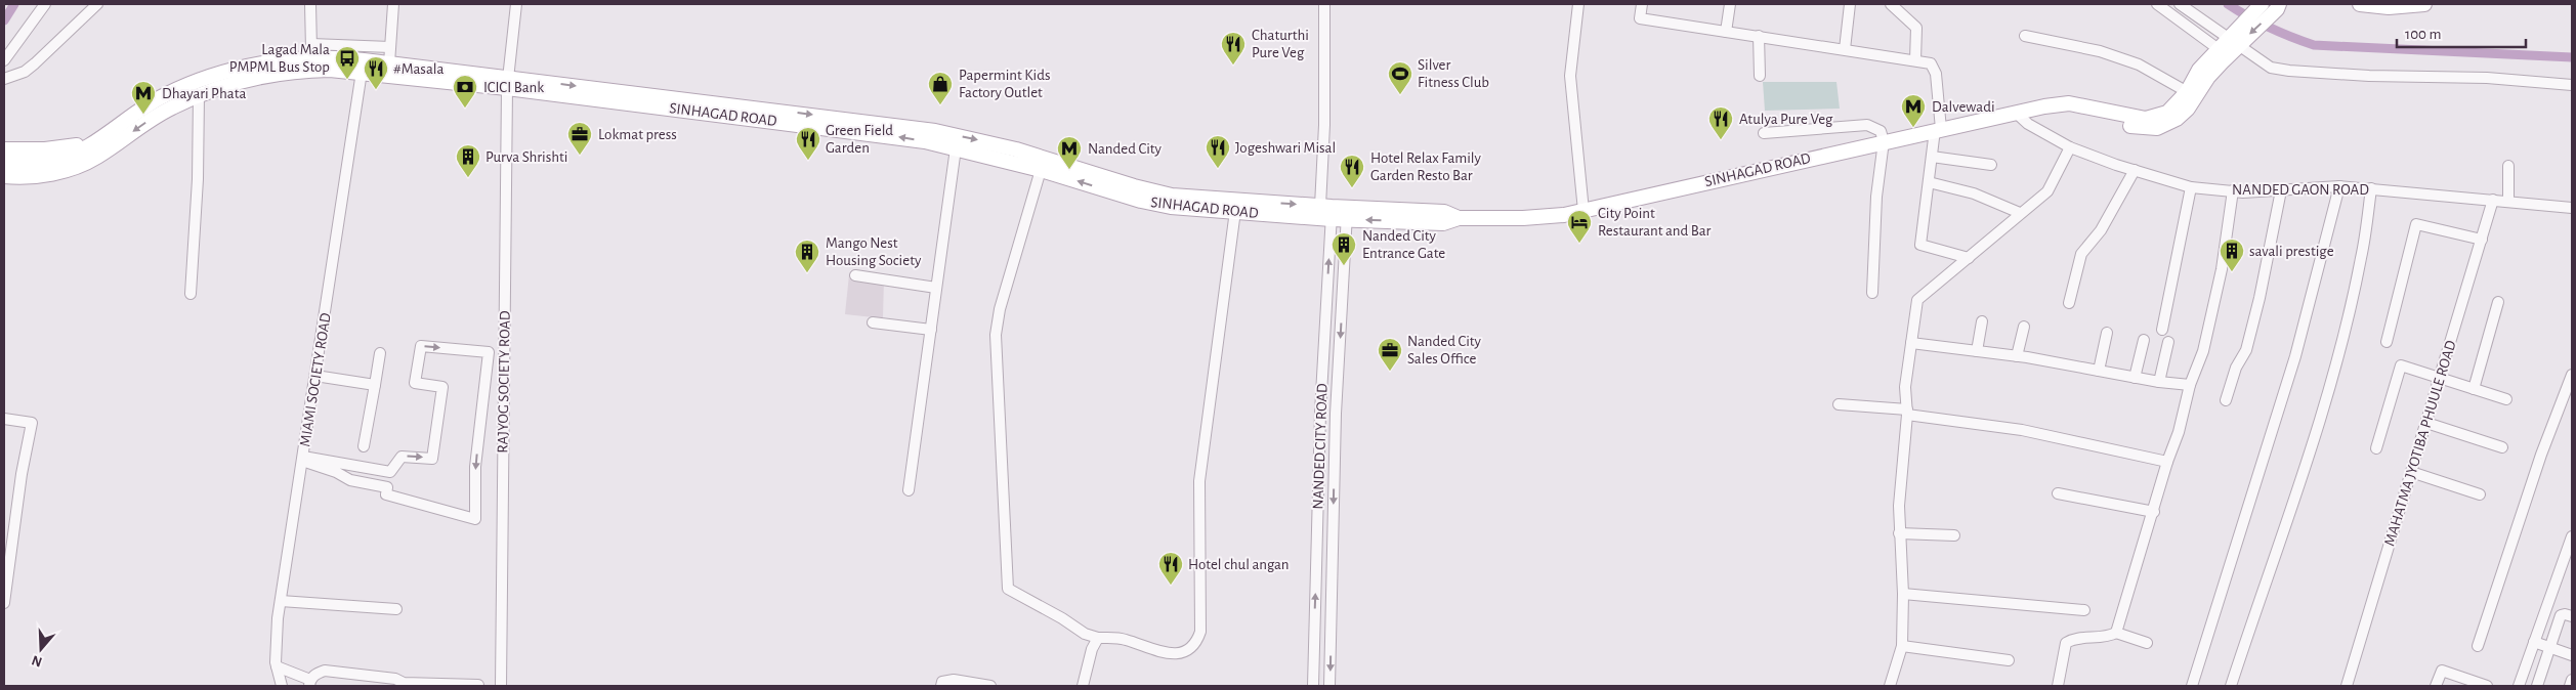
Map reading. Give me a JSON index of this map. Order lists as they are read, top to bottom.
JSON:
{
  "streets": {
    "main road": ["SINHAGAD ROAD"],
    "street": [
      "NANDED GAON ROAD",
      "MIAMI SOCIETY ROAD",
      "RAJYOG SOCIETY ROAD",
      "MAHATMA JYOTIBA PHUULE ROAD",
      "NANDED CITY ROAD"
    ]
  },
  "crossings": [
    ["SINHAGAD ROAD", "NANDED GAON ROAD"],
    ["SINHAGAD ROAD", "MIAMI SOCIETY ROAD"],
    ["SINHAGAD ROAD", "RAJYOG SOCIETY ROAD"],
    ["SINHAGAD ROAD", "NANDED CITY ROAD"],
    ["NANDED GAON ROAD", "MAHATMA JYOTIBA PHUULE ROAD"]
  ],
  "places": {
    "restaurant": [
      "Chaturthi Pure Veg",
      "#Masala",
      "Atulya Pure Veg",
      "Green Field Garden",
      "Jogeshwari Misal",
      "Hotel Relax Family Garden Resto Bar",
      "Hotel chul angan"
    ],
    "bus stop": ["Lagad Mala PMPML Bus Stop"],
    "sports": ["Silver Fitness Club"],
    "shop": ["Papermint Kids Factory Outlet"],
    "bank": ["ICICI Bank"],
    "metro station": ["Dhayari Phata", "Dalvewadi", "Nanded City"],
    "office": ["Lokmat press", "Nanded City Sales Office"],
    "building": [
      "Purva Shrishti",
      "Nanded City Entrance Gate",
      "savali prestige",
      "Mango Nest Housing Society"
    ],
    "hotel": ["City Point Restaurant and Bar"]
  },
  "scale_bar": "100 m",
  "north": "bottom"
}
